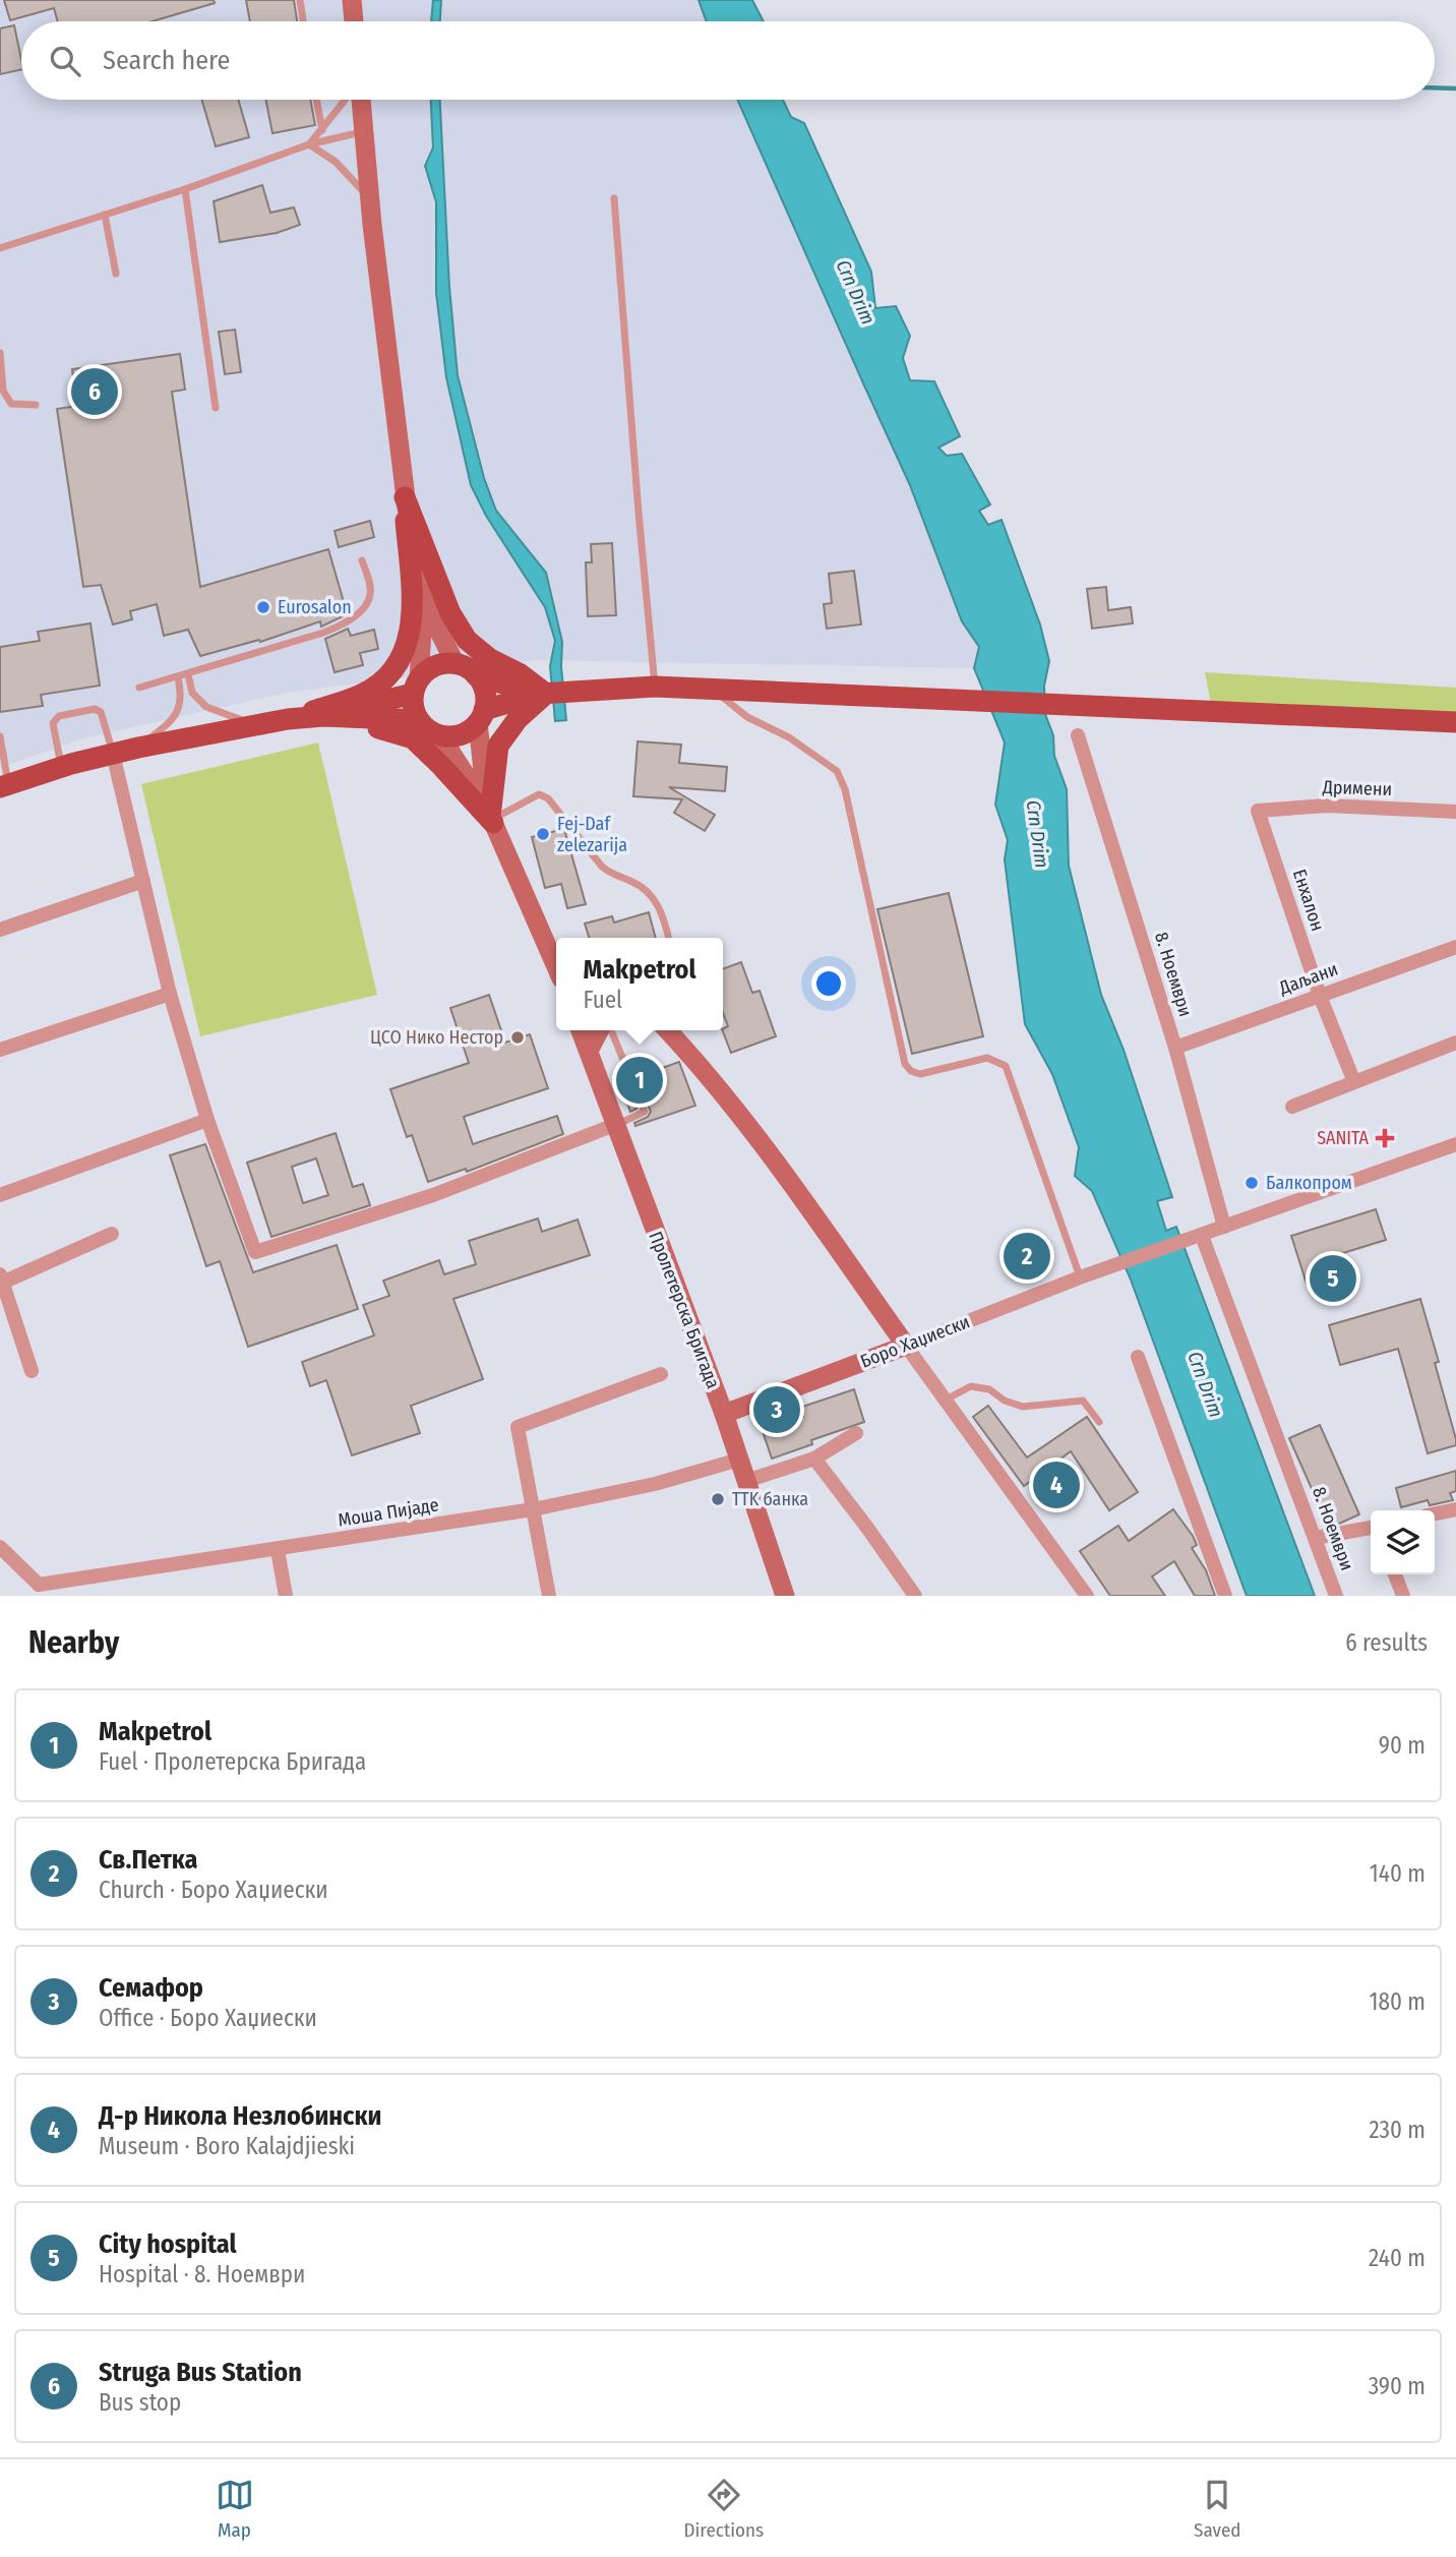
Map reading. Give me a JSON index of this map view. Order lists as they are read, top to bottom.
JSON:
{
  "streets": {
    "street": [
      "Дримени",
      "Енхалон",
      "8. Ноември",
      "Даљани",
      "Пролетерска Бригада",
      "Боро Хаџиески",
      "Моша Пијаде"
    ]
  },
  "crossings": [
    ["Дримени", "Енхалон"],
    ["Енхалон", "Даљани"],
    ["8. Ноември", "Даљани"],
    ["8. Ноември", "Боро Хаџиески"],
    ["Пролетерска Бригада", "Боро Хаџиески"],
    ["Пролетерска Бригада", "Моша Пијаде"]
  ],
  "water": ["Crn Drim"],
  "places": {
    "other": [
      "Eurosalon",
      "Fej-Daf zelezarija",
      "ЦСО Нико Нестор",
      "Балкопром",
      "TTK банка"
    ],
    "health": ["SANITA"]
  },
  "page": {
    "search": "Search here",
    "pins": [
      "6",
      "1",
      "2",
      "5",
      "3",
      "4"
    ],
    "popup": ["Makpetrol", "Fuel"],
    "heading": ["Nearby", "6 results"],
    "list": [
      {
        "mark": "1",
        "name": "Makpetrol",
        "note": "Fuel · Пролетерска Бригада",
        "value": "90 m"
      },
      {
        "mark": "2",
        "name": "Св.Петка",
        "note": "Church · Боро Хаџиески",
        "value": "140 m"
      },
      {
        "mark": "3",
        "name": "Семафор",
        "note": "Office · Боро Хаџиески",
        "value": "180 m"
      },
      {
        "mark": "4",
        "name": "Д-р Никола Незлобински",
        "note": "Museum · Boro Kalajdjieski",
        "value": "230 m"
      },
      {
        "mark": "5",
        "name": "City hospital",
        "note": "Hospital · 8. Ноември",
        "value": "240 m"
      },
      {
        "mark": "6",
        "name": "Struga Bus Station",
        "note": "Bus stop",
        "value": "390 m"
      }
    ],
    "nav": ["Map", "Directions", "Saved"]
  }
}
